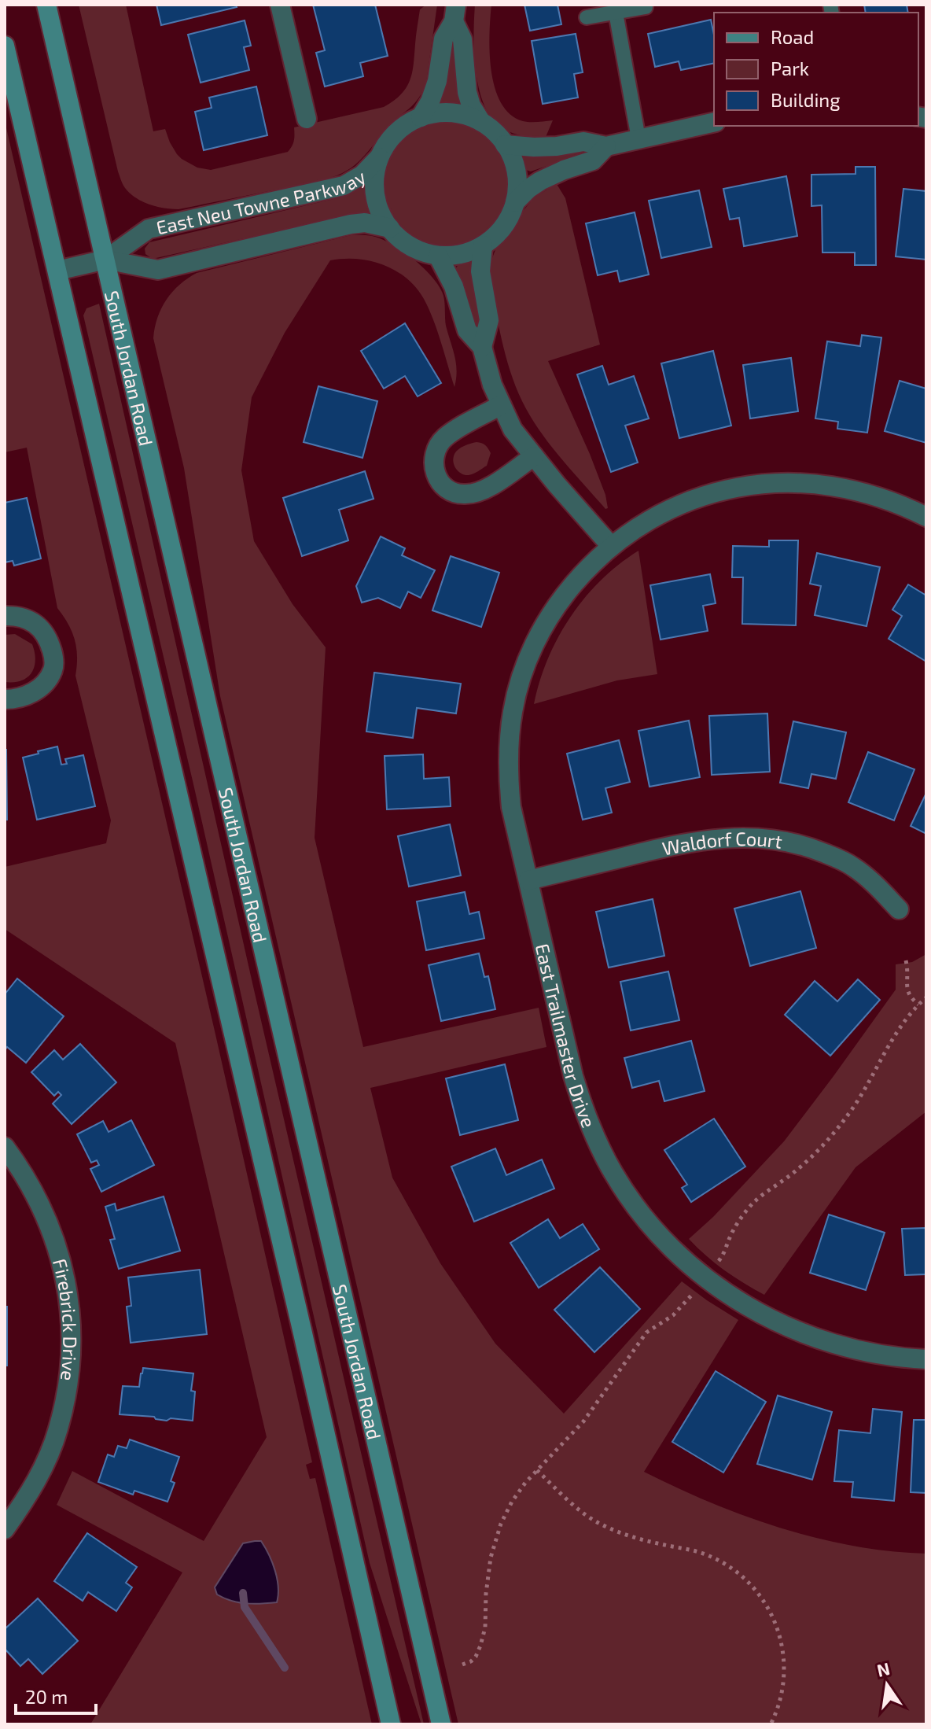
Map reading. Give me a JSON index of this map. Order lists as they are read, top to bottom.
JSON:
{
  "streets": {
    "main road": ["South Jordan Road"],
    "street": [
      "East Neu Towne Parkway",
      "Waldorf Court",
      "East Trailmaster Drive",
      "Firebrick Drive"
    ]
  },
  "crossings": [
    ["East Neu Towne Parkway", "South Jordan Road"],
    ["Waldorf Court", "East Trailmaster Drive"]
  ],
  "legend": ["Road", "Park", "Building"],
  "scale_bar": "20 m",
  "north": "top"
}
